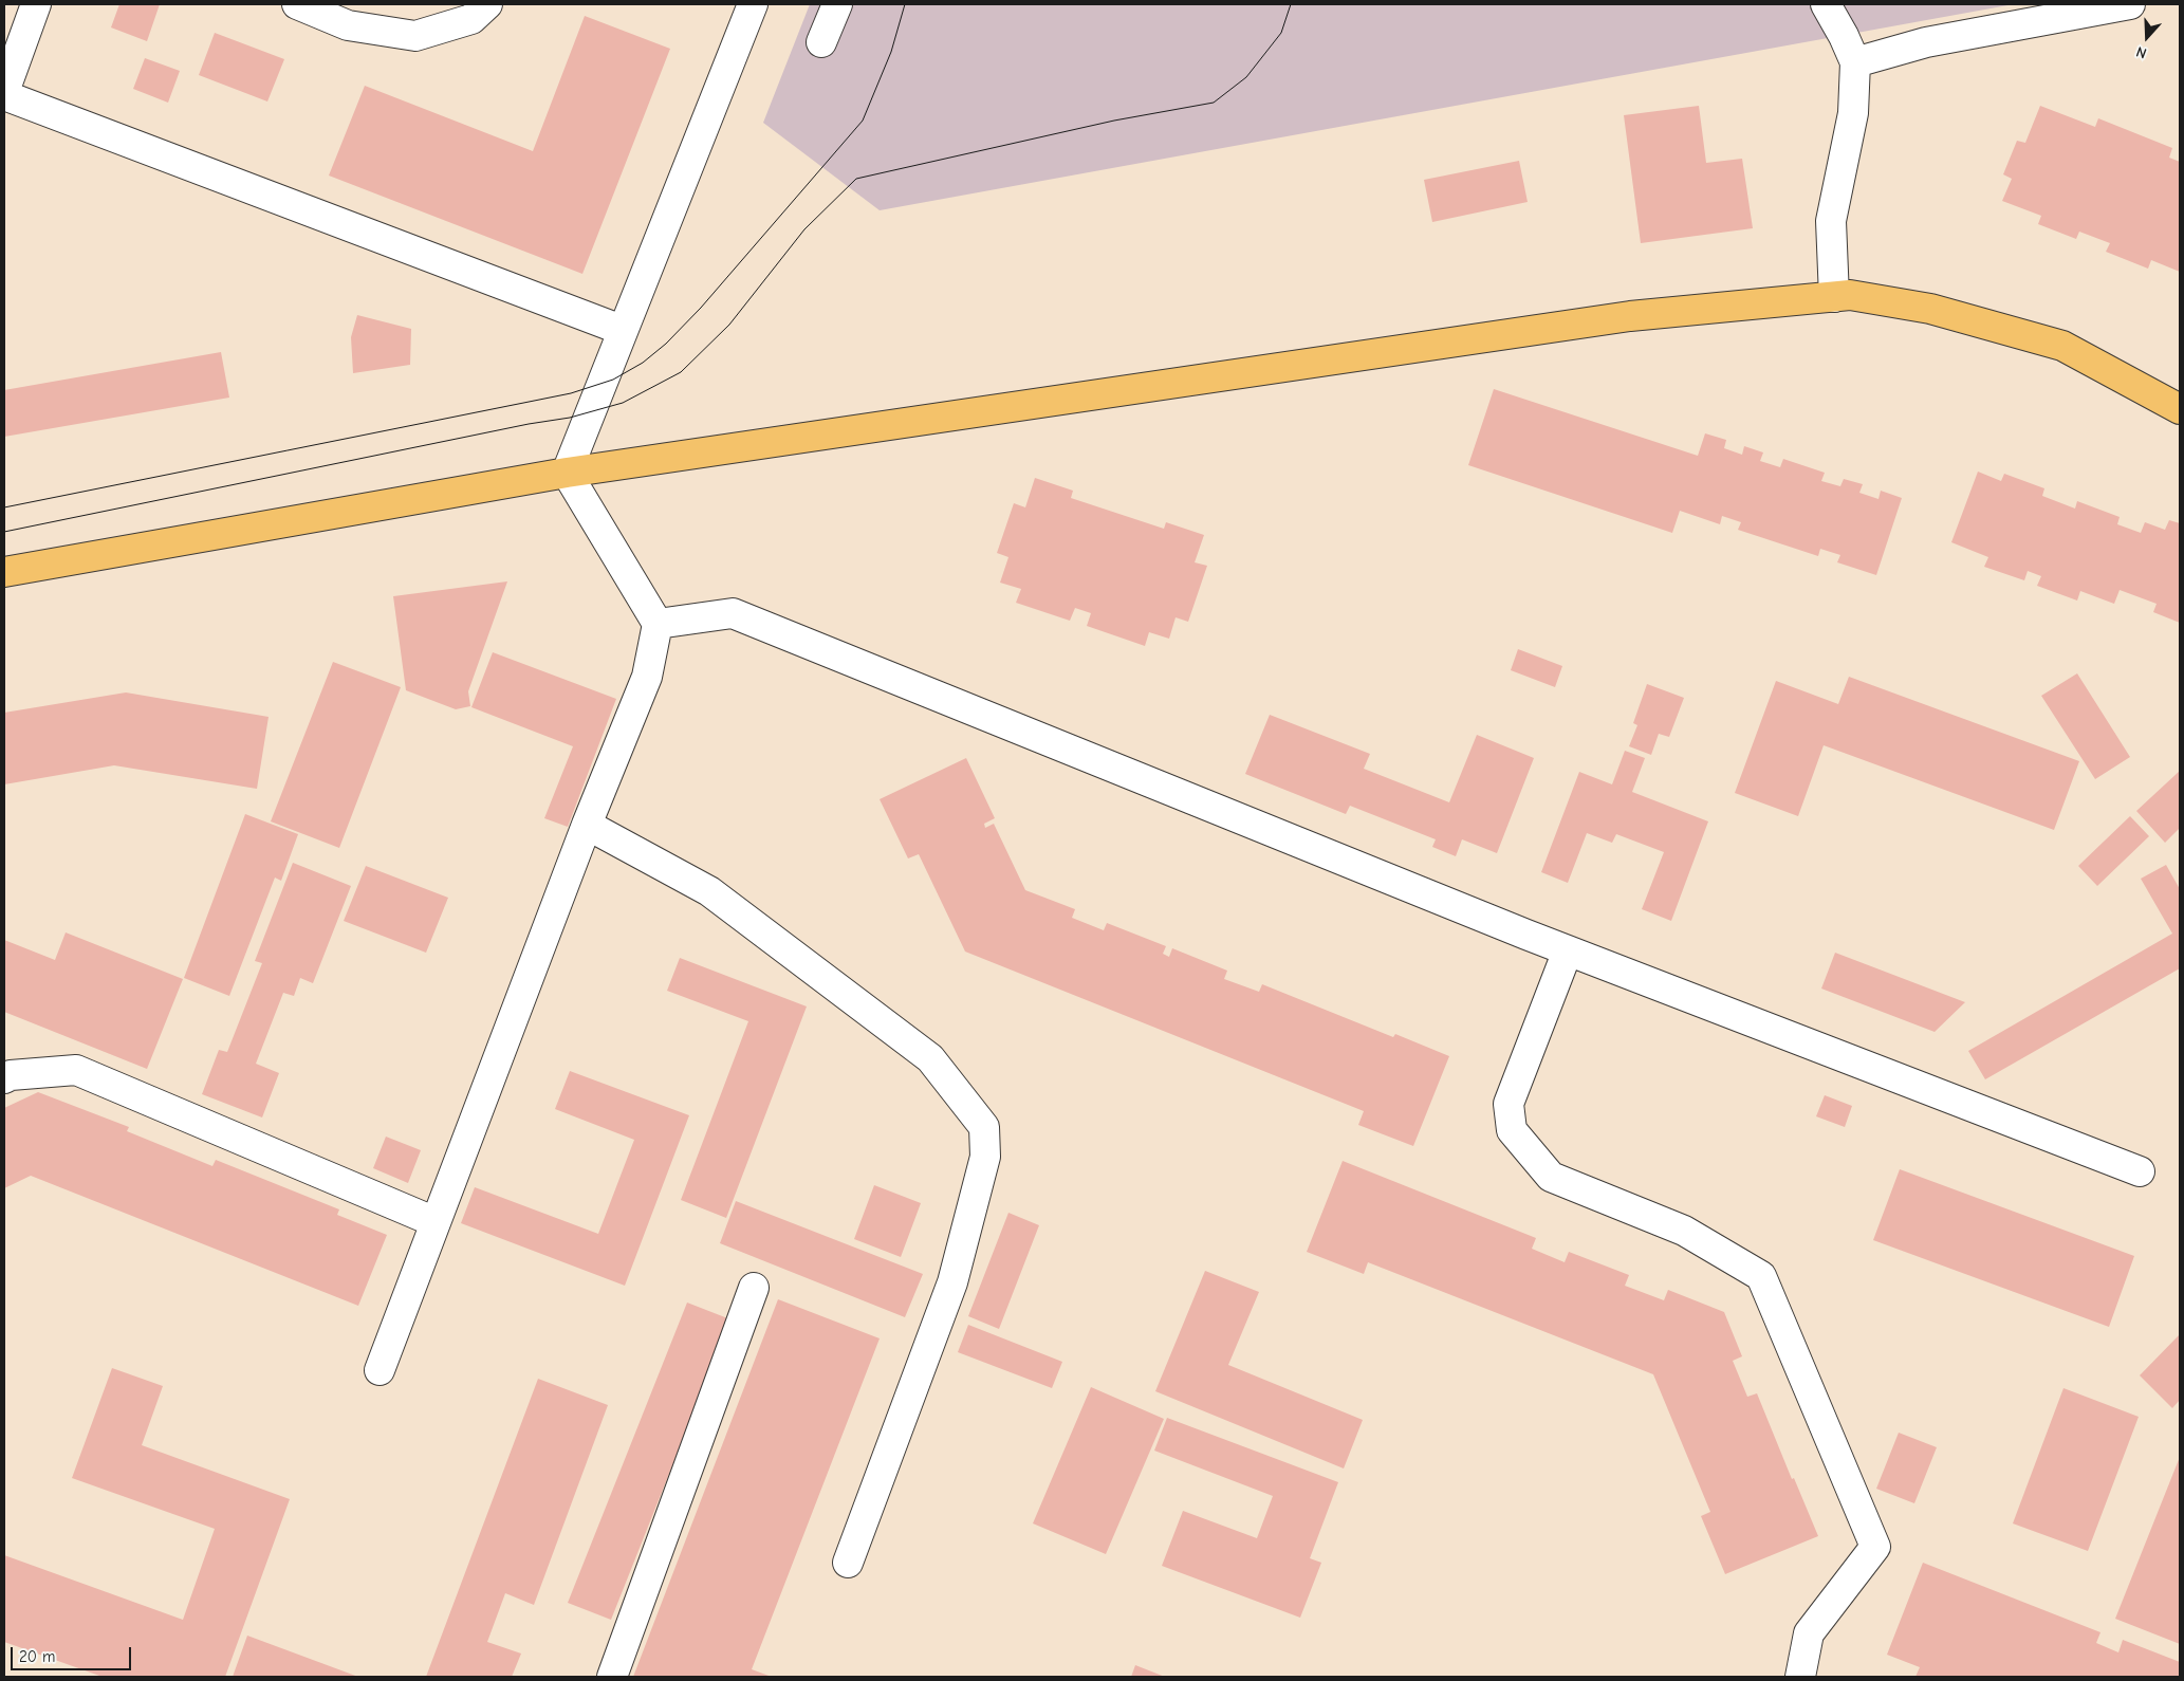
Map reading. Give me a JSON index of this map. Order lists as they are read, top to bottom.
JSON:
{
  "scale_bar": "20 m",
  "north": "bottom"
}
